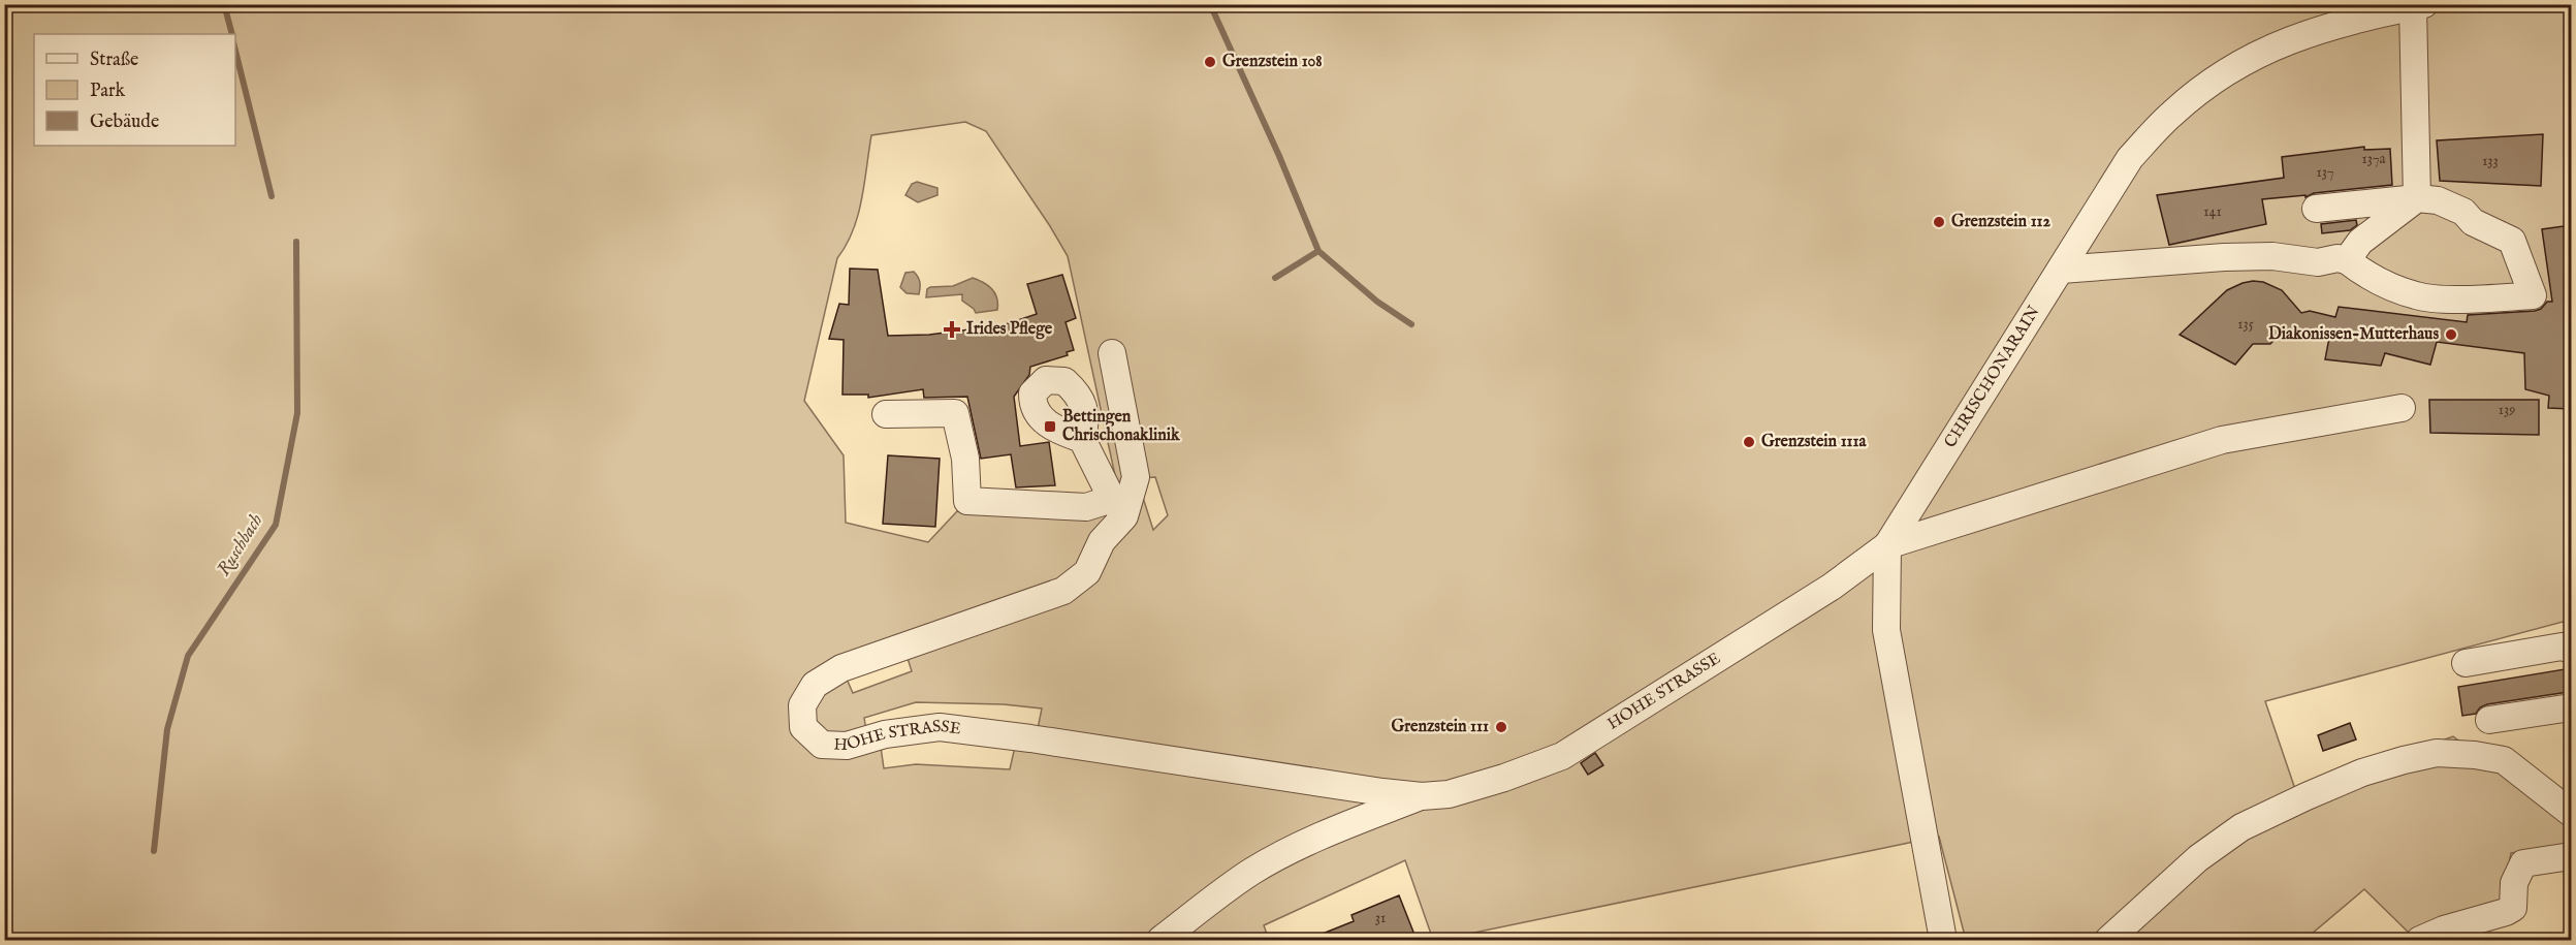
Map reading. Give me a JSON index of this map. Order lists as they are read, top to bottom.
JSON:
{
  "streets": {
    "street": ["CHRISCHONARAIN", "HOHE STRASSE"]
  },
  "crossings": [
    ["CHRISCHONARAIN", "HOHE STRASSE"]
  ],
  "water": ["Ruschbach"],
  "places": {
    "other": [
      "Grenzstein 108",
      "Grenzstein 112",
      "Diakonissen-Mutterhaus",
      "Grenzstein 111a",
      "Grenzstein 111"
    ],
    "health": ["Irides Pflege"],
    "transit": ["Bettingen Chrischonaklinik"]
  },
  "house_numbers": [
    "137a",
    "133",
    "137",
    "141",
    "135",
    "139",
    "31"
  ],
  "legend": ["Straße", "Park", "Gebäude"]
}
